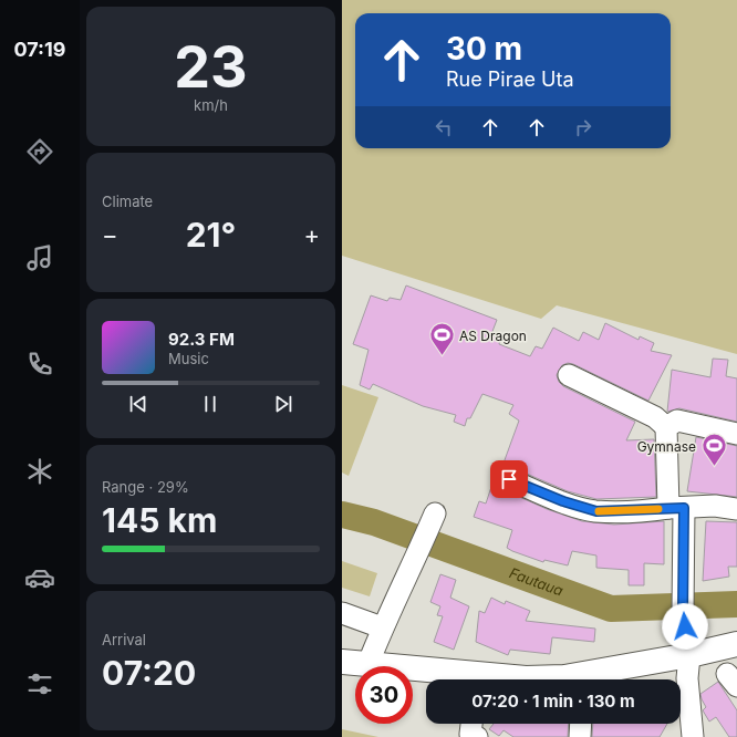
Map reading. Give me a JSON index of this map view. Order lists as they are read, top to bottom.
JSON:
{
  "water": ["Fautaua"],
  "places": {
    "sports": ["AS Dragon", "Gymnase"]
  },
  "page": {
    "tabs": "07:19",
    "tile": [
      ["23", "km/h"],
      "Climate",
      ["Range · 29%", "145 km"],
      ["Arrival", "07:20"]
    ],
    "turn": ["30 m", "Rue Pirae Uta"],
    "heat": ["−", "21°", "+"],
    "song": ["92.3 FM", "Music"],
    "limit": "30",
    "trip": "07:20 · 1 min · 130 m"
  }
}
